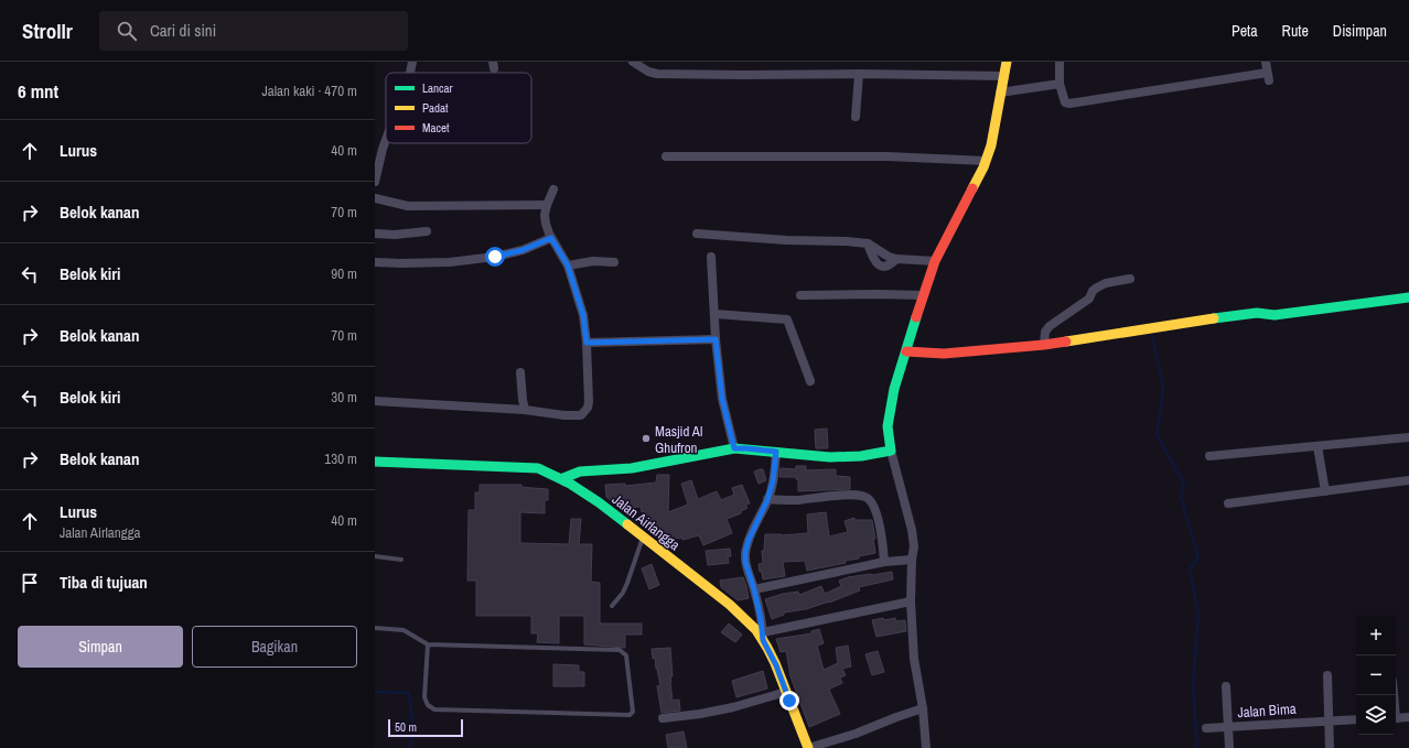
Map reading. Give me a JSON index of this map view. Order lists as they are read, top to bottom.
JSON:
{
  "streets": {
    "street": ["Jalan Airlangga", "Jalan Bima"]
  },
  "places": ["Masjid Al Ghufron"],
  "legend": ["Lancar", "Padat", "Macet"],
  "scale_bar": "50 m",
  "page": {
    "header": "Strollr",
    "search": "Cari di sini",
    "nav": ["Peta", "Rute", "Disimpan"],
    "heading": ["6 mnt", "Jalan kaki · 470 m"],
    "list": [
      ["Lurus", "40 m"],
      ["Belok kanan", "70 m"],
      ["Belok kiri", "90 m"],
      ["Belok kanan", "70 m"],
      ["Belok kiri", "30 m"],
      ["Belok kanan", "130 m"],
      ["Lurus", "Jalan Airlangga", "40 m"],
      "Tiba di tujuan"
    ],
    "buttons": ["Simpan", "Bagikan"],
    "map_buttons": ["+", "−"],
    "scale": "50 m"
  }
}
